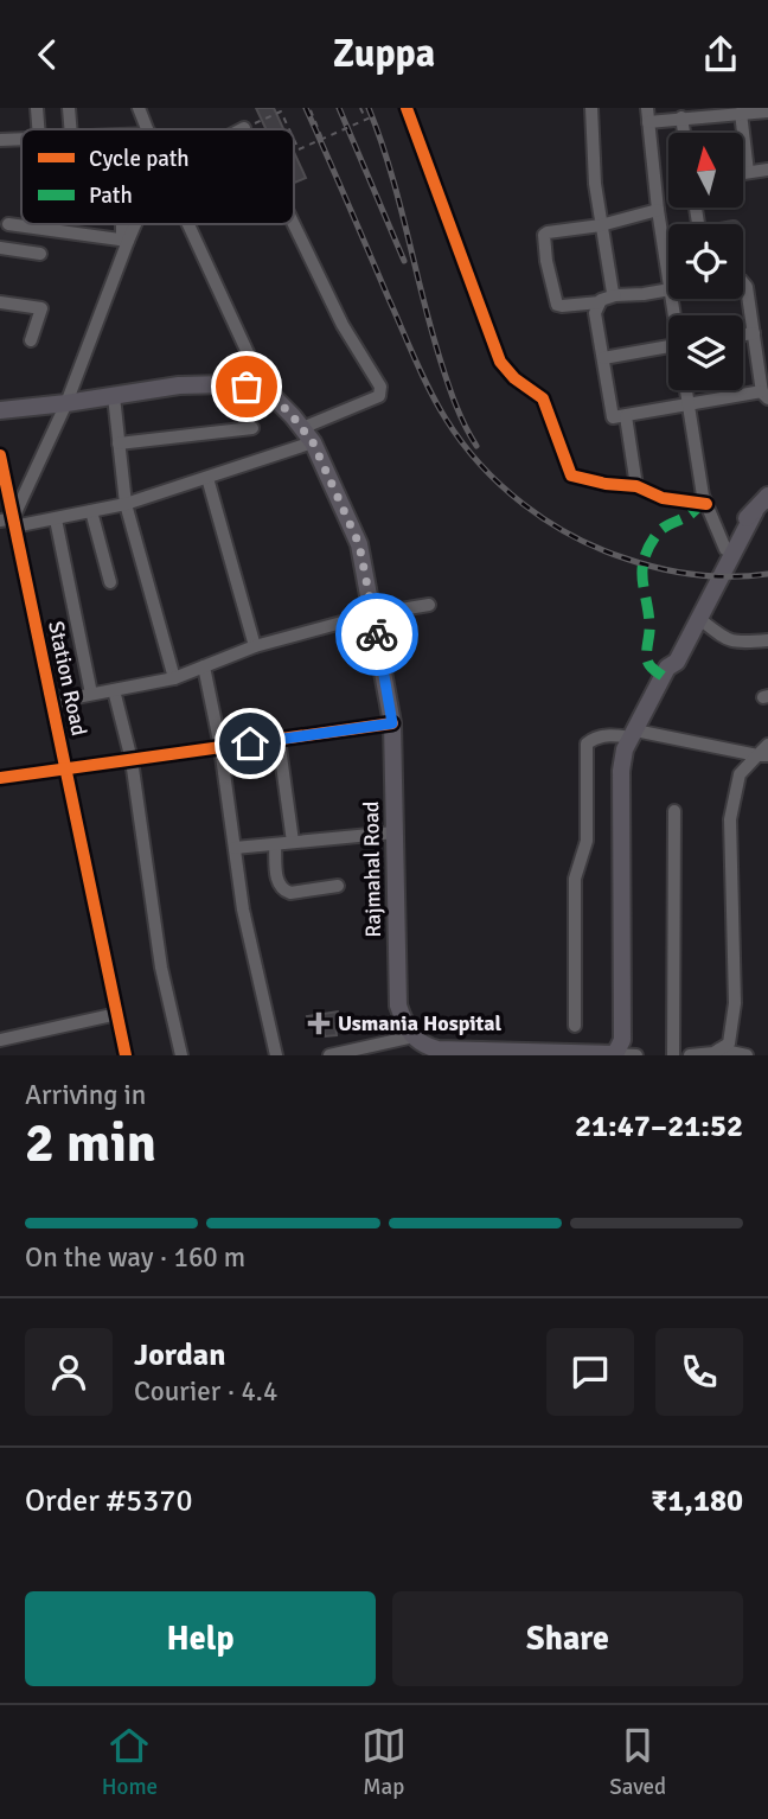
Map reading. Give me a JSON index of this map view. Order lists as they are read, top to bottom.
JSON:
{
  "streets": {
    "main road": ["Rajmahal Road"],
    "street": ["Station Road"]
  },
  "places": {
    "health": ["Usmania Hospital"]
  },
  "legend": ["Cycle path", "Path"],
  "north": "top",
  "page": {
    "header": "Zuppa",
    "heading": ["2 min", "Arriving in", "21:47–21:52"],
    "panel": [
      "Jordan",
      "Courier · 4.4",
      "Order #5370",
      "₹1,180"
    ],
    "bar": "On the way · 160 m",
    "buttons": ["Help", "Share"],
    "tabs": ["Home", "Map", "Saved"]
  }
}
